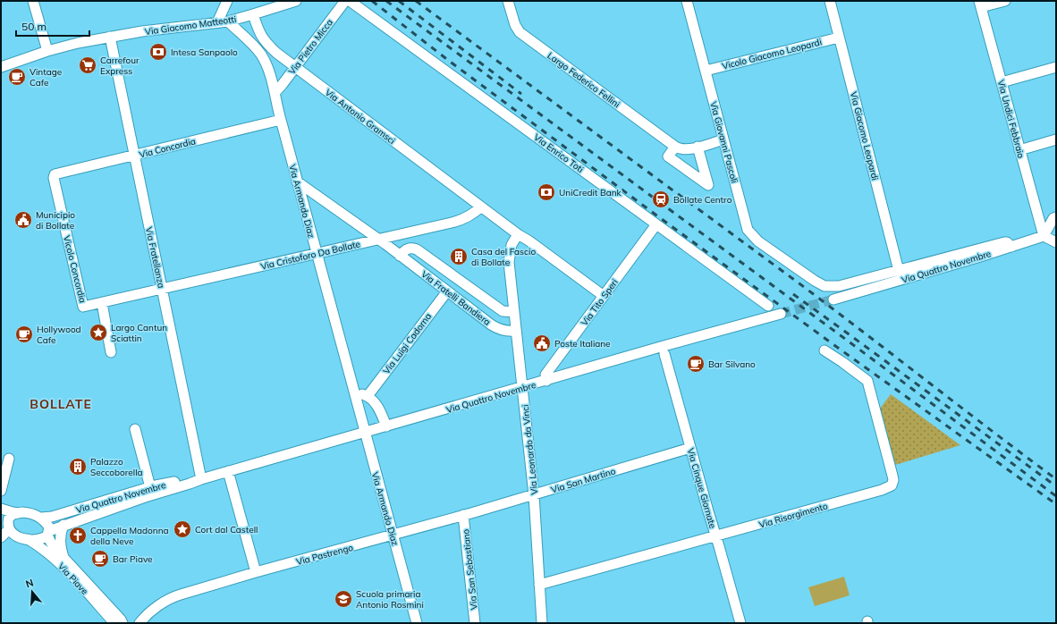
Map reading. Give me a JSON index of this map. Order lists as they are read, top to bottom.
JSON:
{
  "streets": {
    "street": [
      "Via Giacomo Matteotti",
      "Via Pietro Micca",
      "Vicolo Giacomo Leopardi",
      "Largo Federico Fellini",
      "Via Antonio Gramsci",
      "Via Undici Febbraio",
      "Via Giacomo Leopardi",
      "Via Giovanni Pascoli",
      "Via Concordia",
      "Via Enrico Toti",
      "Via Armando Diaz",
      "Via Cristoforo Da Bollate",
      "Via Fratellanza",
      "Via Quattro Novembre",
      "Vicolo Concordia",
      "Via Fratelli Bandiera",
      "Via Tito Speri",
      "Via Luigi Cadorna",
      "Via Leonardo da Vinci",
      "Via San Martino",
      "Via Cinque Giornate",
      "Via Risorgimento",
      "Via Pastrengo",
      "Via San Sebastiano",
      "Via Piave"
    ]
  },
  "crossings": [
    ["Via Giacomo Matteotti", "Via Antonio Gramsci"],
    ["Via Giacomo Matteotti", "Via Armando Diaz"],
    ["Via Giacomo Matteotti", "Via Fratellanza"],
    ["Via Pietro Micca", "Via Antonio Gramsci"],
    ["Via Pietro Micca", "Via Armando Diaz"],
    ["Vicolo Giacomo Leopardi", "Via Giacomo Leopardi"],
    ["Vicolo Giacomo Leopardi", "Via Giovanni Pascoli"],
    ["Via Antonio Gramsci", "Via Cristoforo Da Bollate"],
    ["Via Antonio Gramsci", "Via Leonardo da Vinci"],
    ["Via Undici Febbraio", "Via Quattro Novembre"],
    ["Via Giacomo Leopardi", "Via Giovanni Pascoli"],
    ["Via Giovanni Pascoli", "Via Quattro Novembre"],
    ["Via Concordia", "Via Armando Diaz"],
    ["Via Concordia", "Via Fratellanza"],
    ["Via Concordia", "Vicolo Concordia"],
    ["Via Enrico Toti", "Via Tito Speri"],
    ["Via Armando Diaz", "Via Cristoforo Da Bollate"],
    ["Via Armando Diaz", "Via Quattro Novembre"],
    ["Via Armando Diaz", "Via Fratelli Bandiera"],
    ["Via Armando Diaz", "Via San Martino"],
    ["Via Armando Diaz", "Via Pastrengo"],
    ["Via Cristoforo Da Bollate", "Via Fratellanza"],
    ["Via Cristoforo Da Bollate", "Vicolo Concordia"],
    ["Via Cristoforo Da Bollate", "Via Fratelli Bandiera"],
    ["Via Fratellanza", "Via Quattro Novembre"],
    ["Via Fratellanza", "Vicolo Concordia"],
    ["Via Quattro Novembre", "Via Tito Speri"],
    ["Via Quattro Novembre", "Via Leonardo da Vinci"],
    ["Via Quattro Novembre", "Via Piave"],
    ["Via Fratelli Bandiera", "Via Luigi Cadorna"],
    ["Via Fratelli Bandiera", "Via Leonardo da Vinci"],
    ["Via Leonardo da Vinci", "Via San Martino"],
    ["Via Leonardo da Vinci", "Via Risorgimento"],
    ["Via San Martino", "Via Cinque Giornate"],
    ["Via San Martino", "Via Pastrengo"],
    ["Via San Martino", "Via San Sebastiano"],
    ["Via Cinque Giornate", "Via Risorgimento"]
  ],
  "districts": ["BOLLATE"],
  "places": {
    "bank": ["Intesa Sanpaolo", "UniCredit Bank"],
    "supermarket": ["Carrefour Express"],
    "cafe": [
      "Vintage Cafe",
      "Hollywood Cafe",
      "Bar Silvano",
      "Bar Piave"
    ],
    "station": ["Bollate Centro"],
    "public building": ["Municipio di Bollate", "Poste Italiane"],
    "building": ["Casa del Fascio di Bollate", "Palazzo Seccoborella"],
    "place": ["Largo Cantun Sciattin", "Cort dal Castell"],
    "church": ["Cappella Madonna della Neve"],
    "school or university": ["Scuola primaria Antonio Rosmini"]
  },
  "scale_bar": "50 m",
  "north": "top"
}
